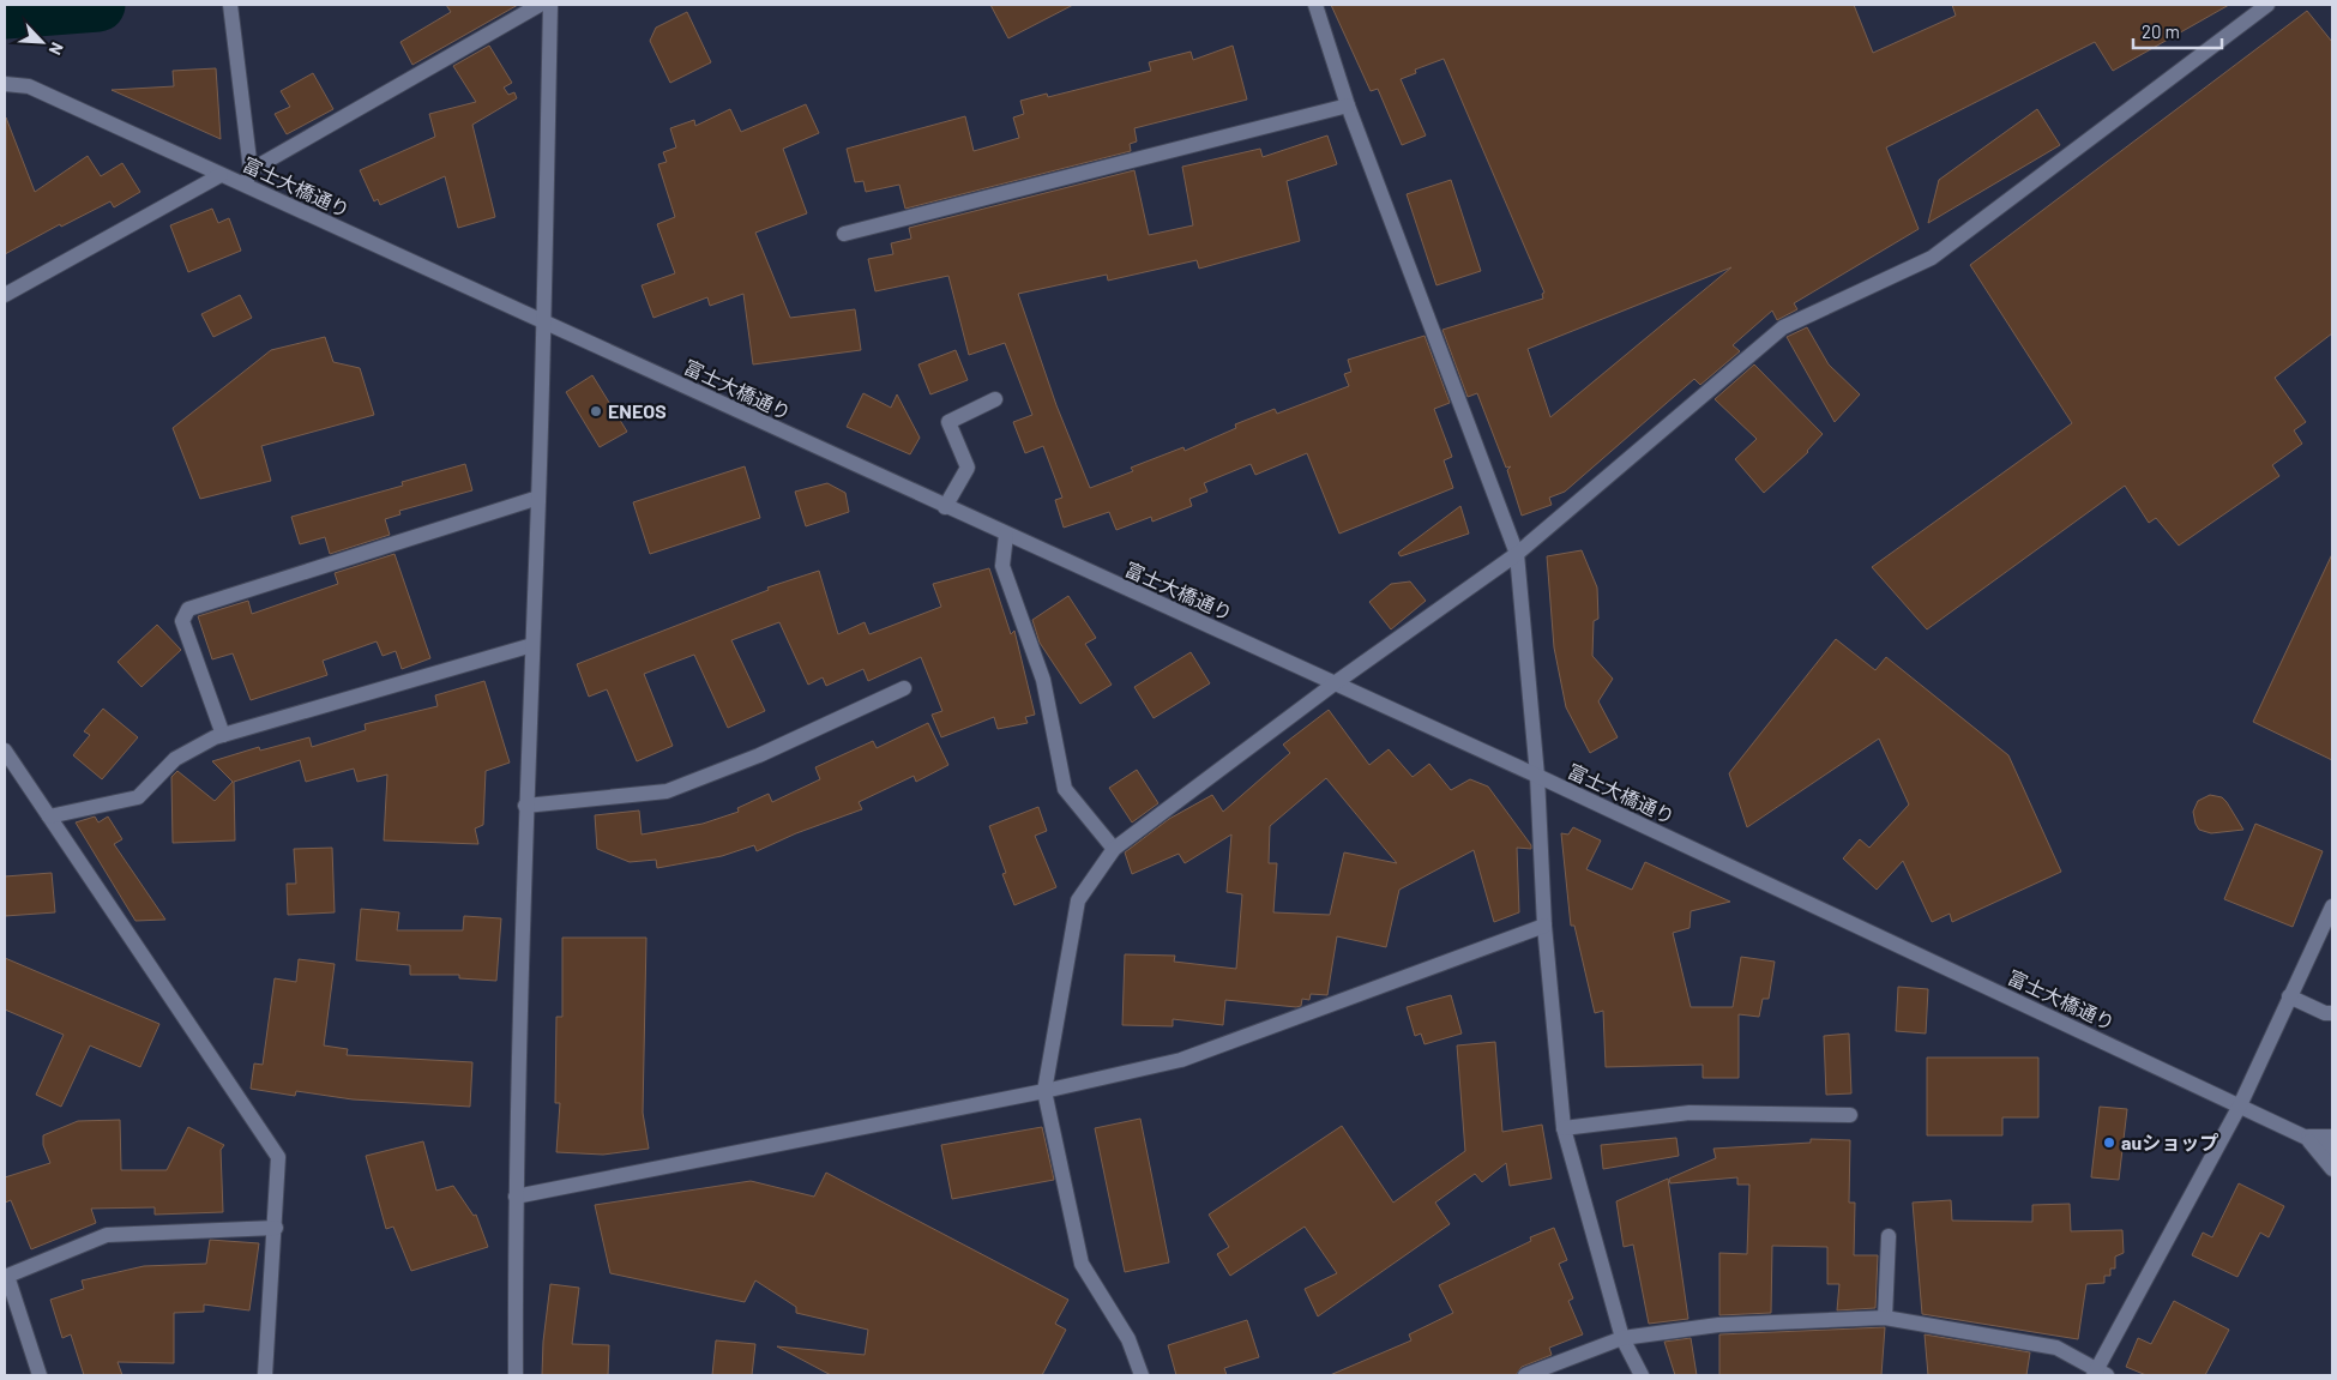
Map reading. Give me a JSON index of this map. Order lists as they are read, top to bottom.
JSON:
{
  "streets": {
    "street": ["富士大橋通り"]
  },
  "places": ["ENEOS", "auショップ"],
  "scale_bar": "20 m",
  "north": "bottom right"
}
